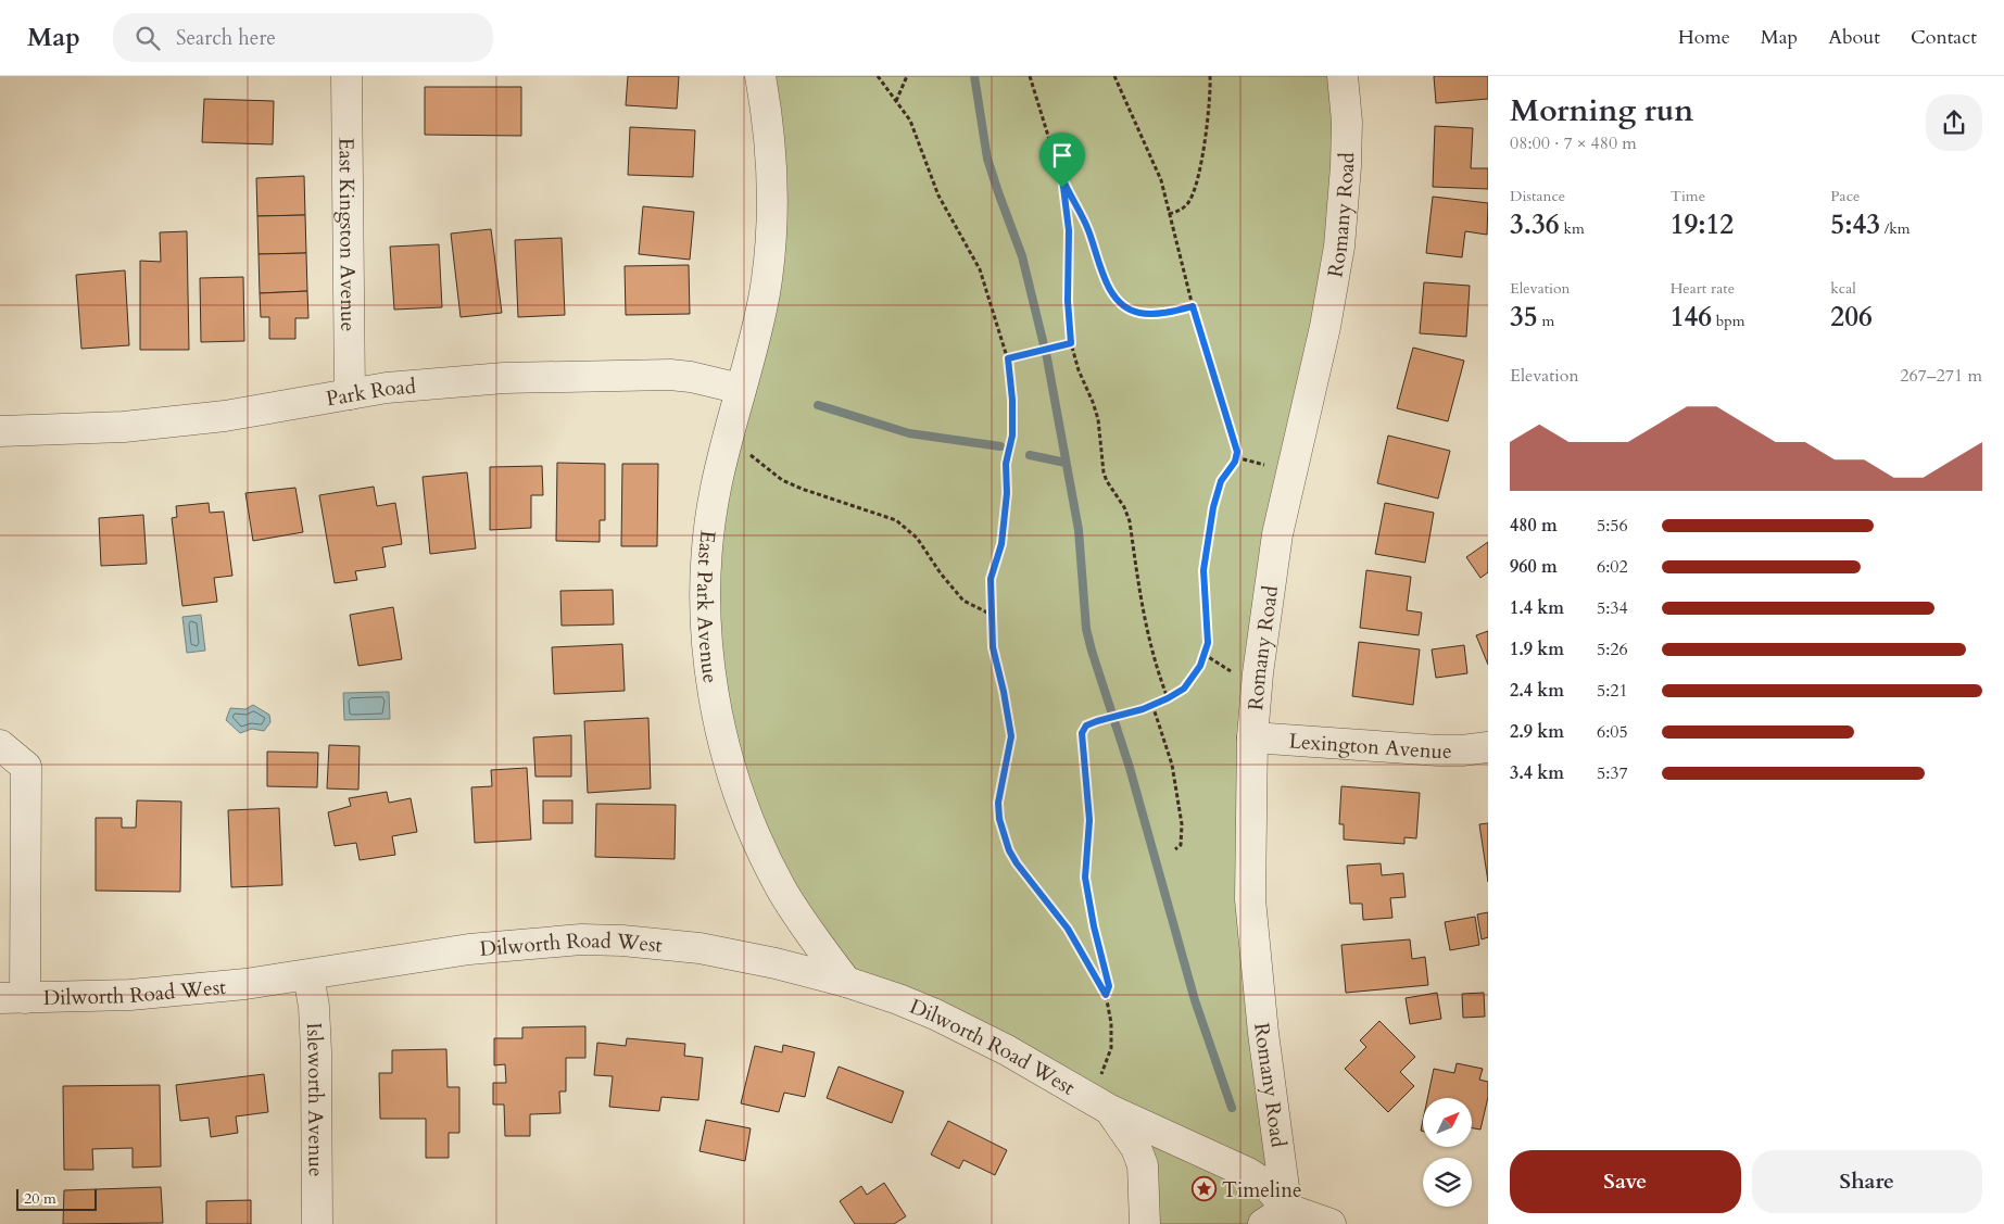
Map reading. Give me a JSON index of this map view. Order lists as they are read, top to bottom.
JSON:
{
  "streets": {
    "street": [
      "Romany Road",
      "East Kingston Avenue",
      "Park Road",
      "East Park Avenue",
      "Lexington Avenue",
      "Dilworth Road West",
      "Isleworth Avenue"
    ]
  },
  "crossings": [
    ["Romany Road", "Lexington Avenue"],
    ["Romany Road", "Dilworth Road West"],
    ["East Kingston Avenue", "Park Road"],
    ["Park Road", "East Park Avenue"],
    ["East Park Avenue", "Dilworth Road West"],
    ["Dilworth Road West", "Isleworth Avenue"]
  ],
  "places": {
    "place": ["Timeline"]
  },
  "scale_bar": "20 m",
  "north": "top right",
  "page": {
    "header": "Map",
    "search": "Search here",
    "nav": [
      "Home",
      "Map",
      "About",
      "Contact"
    ],
    "heading": ["Morning run", "08:00 · 7 × 480 m"],
    "stats": [
      ["Distance", "3.36 km"],
      ["Time", "19:12"],
      ["Pace", "5:43 /km"],
      ["Elevation", "35 m"],
      ["Heart rate", "146 bpm"],
      ["kcal", "206"]
    ],
    "chart": ["Elevation", "267–271 m"],
    "list": [
      {
        "name": "480 m",
        "note": "5:56"
      },
      {
        "name": "960 m",
        "note": "6:02"
      },
      {
        "name": "1.4 km",
        "note": "5:34"
      },
      {
        "name": "1.9 km",
        "note": "5:26"
      },
      {
        "name": "2.4 km",
        "note": "5:21"
      },
      {
        "name": "2.9 km",
        "note": "6:05"
      },
      {
        "name": "3.4 km",
        "note": "5:37"
      }
    ],
    "buttons": ["Save", "Share"],
    "scale": "20 m"
  }
}
